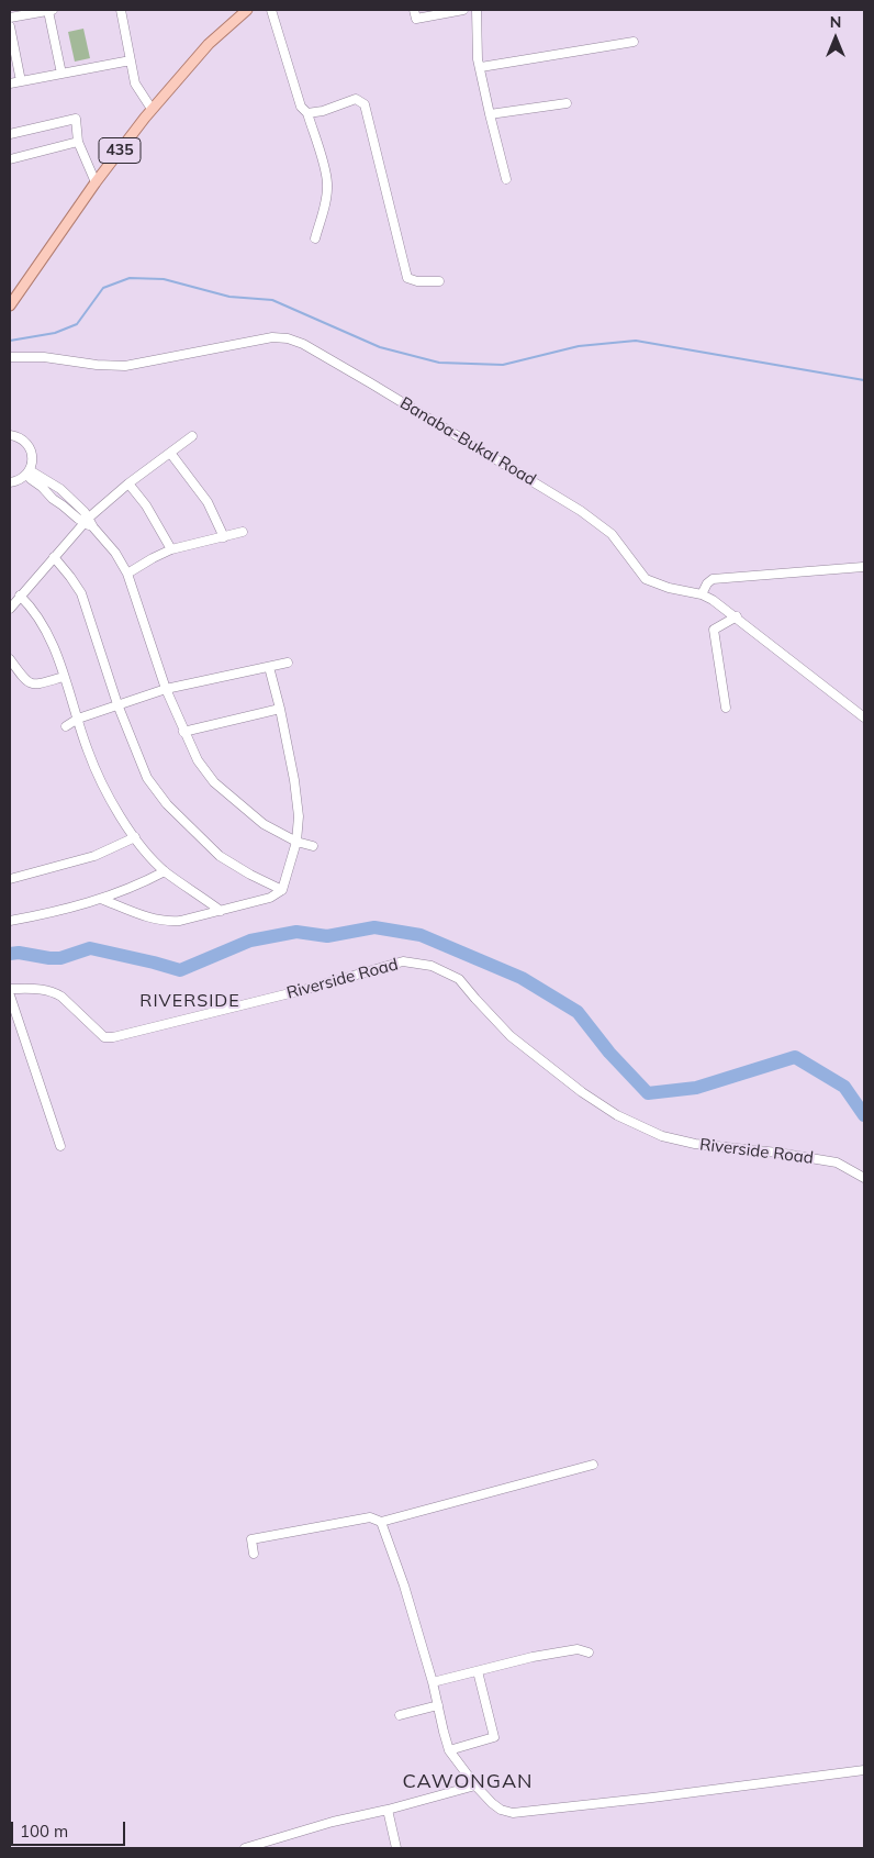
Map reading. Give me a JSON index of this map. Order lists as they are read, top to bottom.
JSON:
{
  "streets": {
    "main road": ["435"],
    "street": ["Banaba-Bukal Road", "Riverside Road"]
  },
  "districts": ["RIVERSIDE", "CAWONGAN"],
  "scale_bar": "100 m",
  "north": "top"
}
